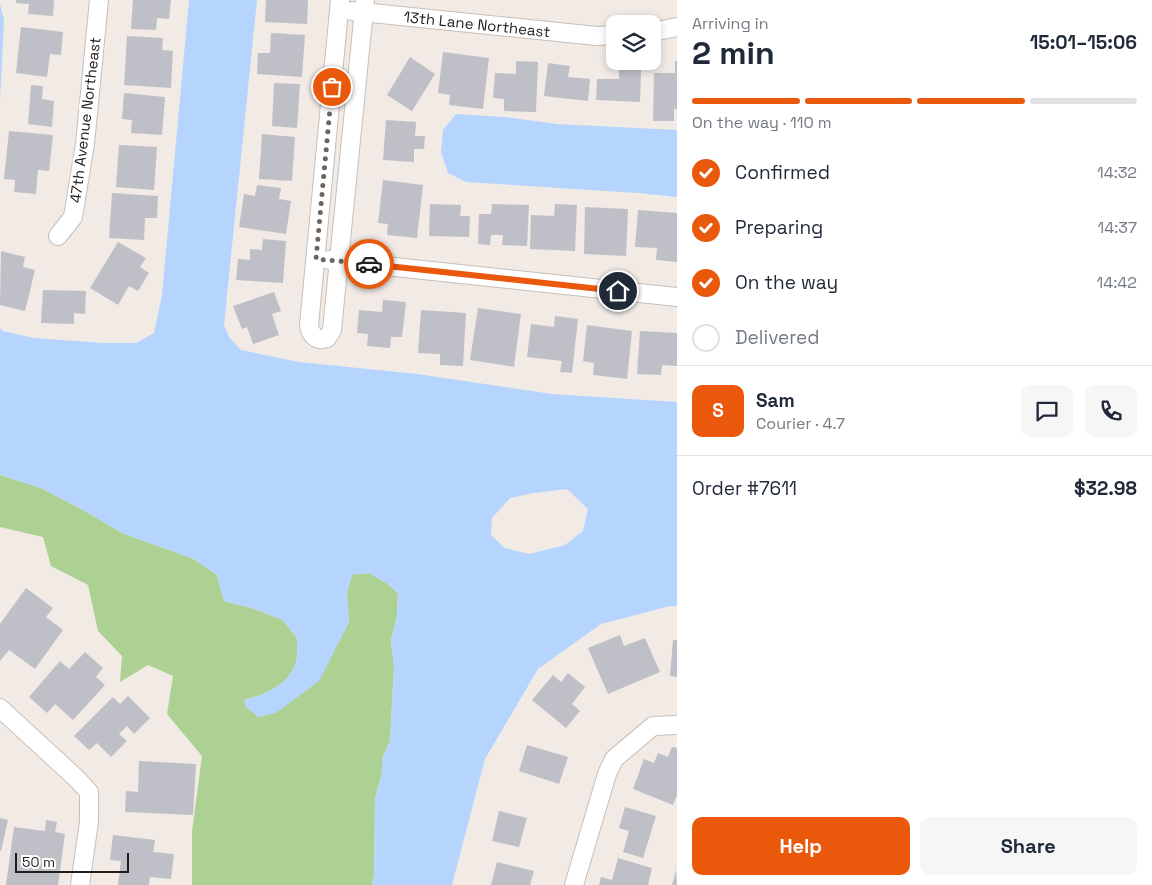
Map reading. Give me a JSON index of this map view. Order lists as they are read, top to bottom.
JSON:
{
  "streets": {
    "street": ["13th Lane Northeast", "47th Avenue Northeast"]
  },
  "scale_bar": "50 m",
  "page": {
    "heading": ["2 min", "Arriving in", "15:01–15:06"],
    "panel": [
      "Sam",
      "Courier · 4.7",
      "Order #7611",
      "$32.98"
    ],
    "bar": "On the way · 110 m",
    "list": [
      ["Confirmed", "14:32"],
      ["Preparing", "14:37"],
      ["On the way", "14:42"],
      "Delivered"
    ],
    "round": "S",
    "buttons": ["Help", "Share"],
    "scale": "50 m"
  }
}
